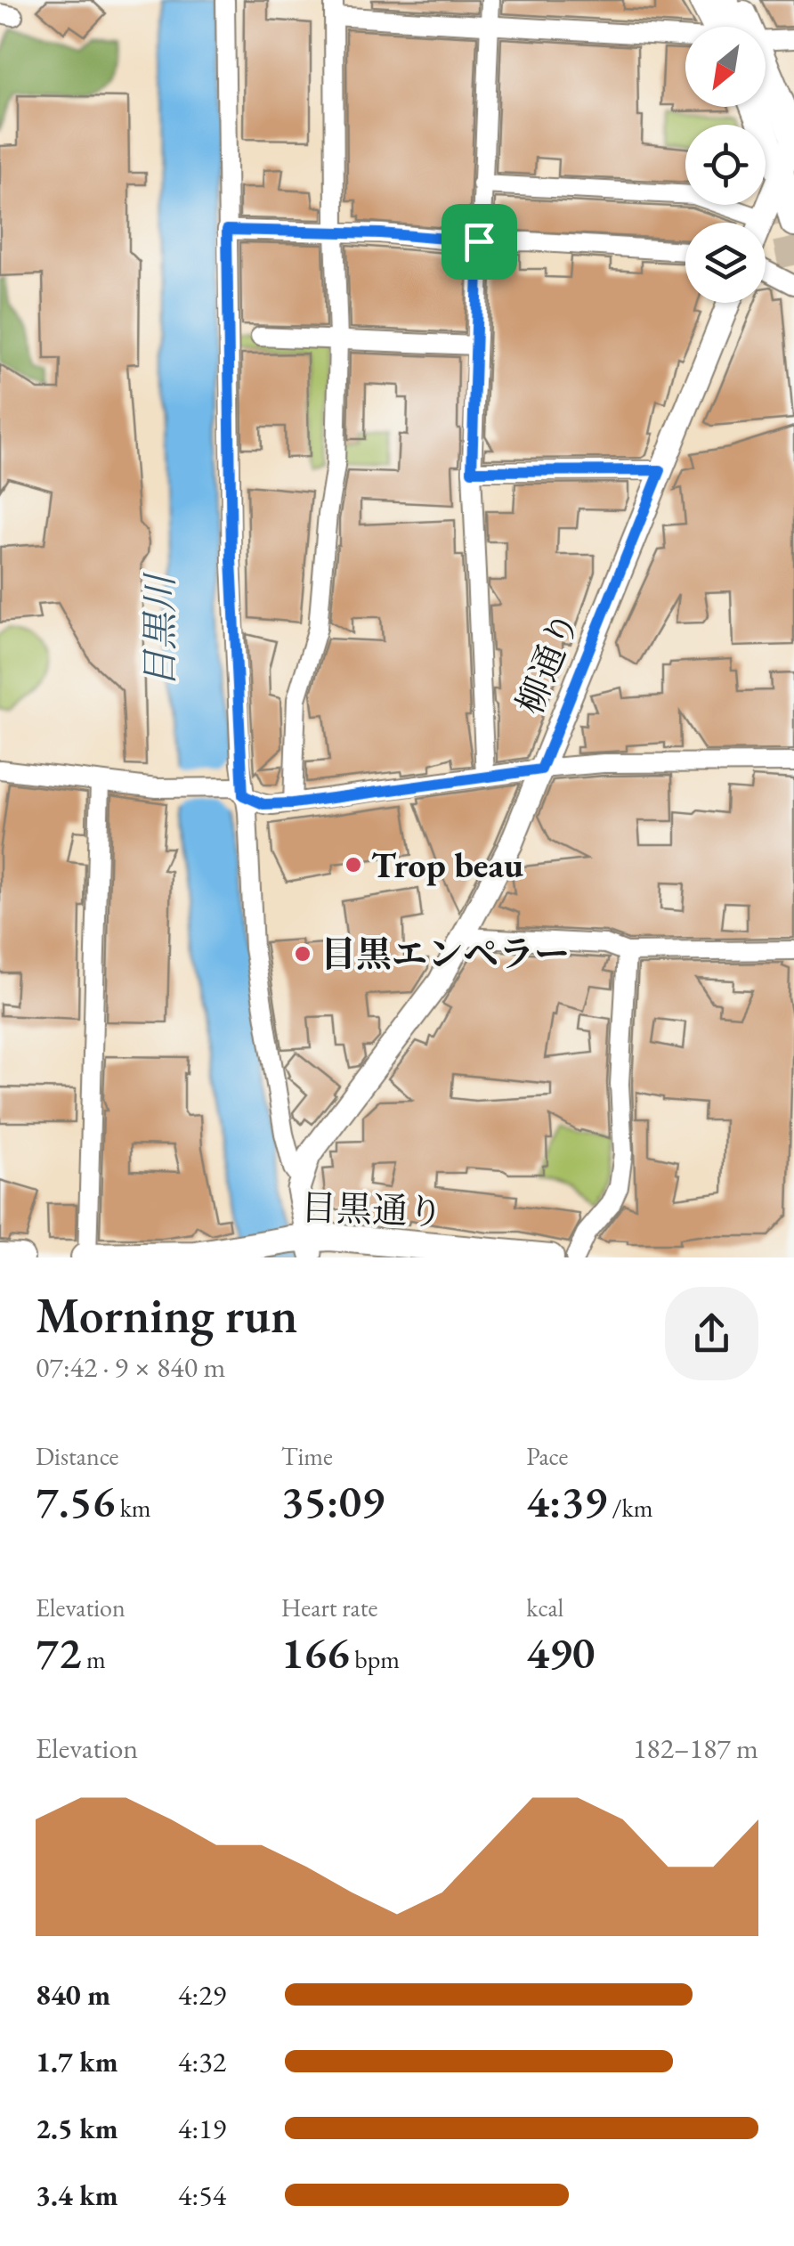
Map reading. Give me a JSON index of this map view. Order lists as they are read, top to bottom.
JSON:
{
  "streets": {
    "main road": ["目黒通り"],
    "street": ["柳通り"]
  },
  "water": ["目黒川"],
  "places": ["Trop beau", "目黒エンペラー"],
  "north": "bottom left",
  "page": {
    "heading": ["Morning run", "07:42 · 9 × 840 m"],
    "stats": [
      ["Distance", "7.56 km"],
      ["Time", "35:09"],
      ["Pace", "4:39 /km"],
      ["Elevation", "72 m"],
      ["Heart rate", "166 bpm"],
      ["kcal", "490"]
    ],
    "chart": ["Elevation", "182–187 m"],
    "list": [
      {
        "name": "840 m",
        "note": "4:29"
      },
      {
        "name": "1.7 km",
        "note": "4:32"
      },
      {
        "name": "2.5 km",
        "note": "4:19"
      },
      {
        "name": "3.4 km",
        "note": "4:54"
      }
    ]
  }
}
